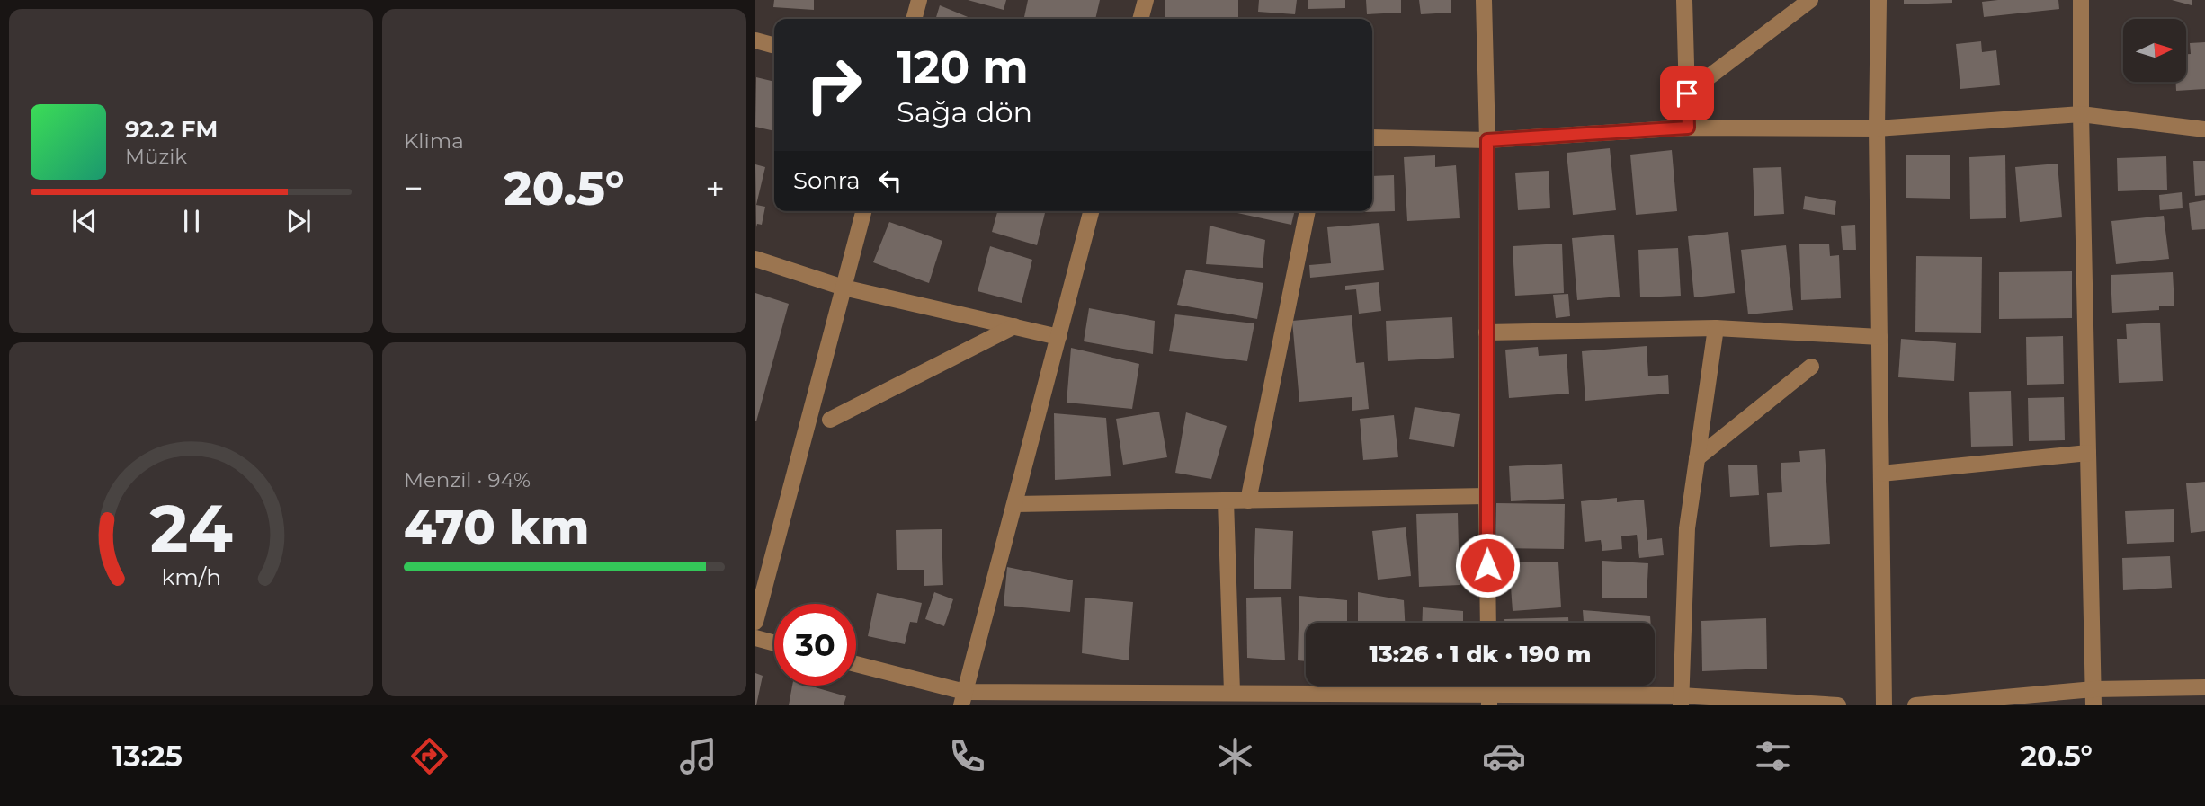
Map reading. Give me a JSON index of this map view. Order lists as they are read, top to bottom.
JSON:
{
  "north": "right",
  "page": {
    "tile": [
      "Klima",
      ["Menzil · 94%", "470 km"]
    ],
    "turn": ["120 m", "Sağa dön"],
    "song": ["92.2 FM", "Müzik"],
    "then": "Sonra",
    "heat": ["−", "20.5°", "+"],
    "limit": "30",
    "trip": "13:26 · 1 dk · 190 m",
    "tabs": ["13:25", "20.5°"],
    "gauge": ["24", "km/h"]
  }
}
